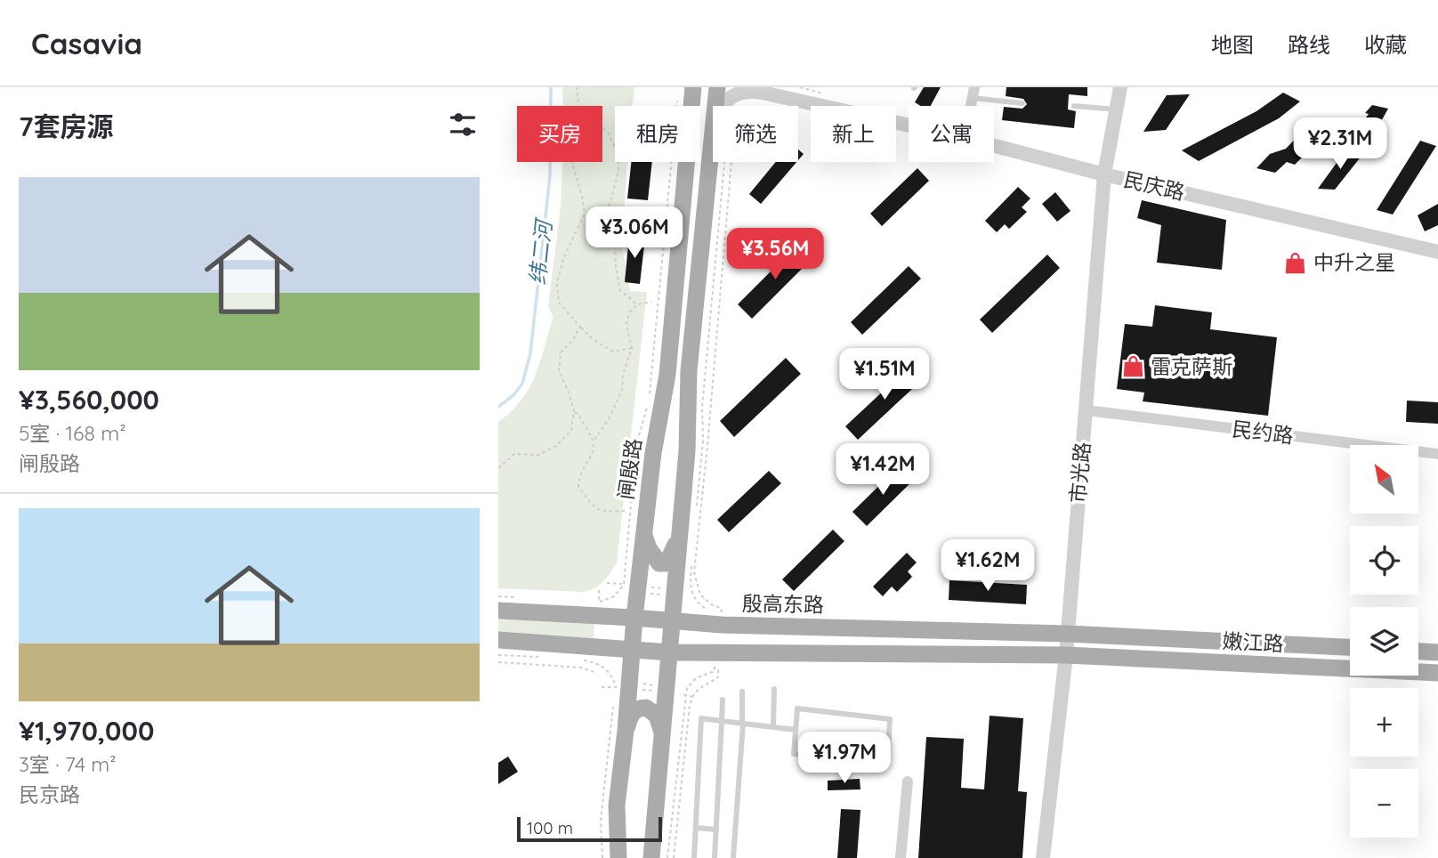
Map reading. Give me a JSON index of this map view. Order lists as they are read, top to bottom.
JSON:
{
  "streets": {
    "main road": ["闸殷路", "殷高东路", "嫩江路"],
    "street": ["民庆路", "民约路", "市光路"]
  },
  "crossings": [
    ["民庆路", "市光路"],
    ["民约路", "市光路"],
    ["闸殷路", "殷高东路"],
    ["市光路", "殷高东路"],
    ["市光路", "嫩江路"],
    ["殷高东路", "嫩江路"]
  ],
  "water": ["纬二河"],
  "places": {
    "shop": ["中升之星", "雷克萨斯"]
  },
  "scale_bar": "100 m",
  "north": "top left",
  "page": {
    "header": "Casavia",
    "nav": ["地图", "路线", "收藏"],
    "heading": "7套房源",
    "chip": [
      "买房",
      "租房",
      "筛选",
      "新上",
      "公寓"
    ],
    "price": [
      "¥2.31M",
      "¥3.06M",
      "¥3.56M",
      "¥1.51M",
      "¥1.42M",
      "¥1.62M",
      "¥1.97M"
    ],
    "list": [
      {
        "name": "¥3,560,000",
        "note": "5室 · 168 m² · 闸殷路"
      },
      {
        "name": "¥1,970,000",
        "note": "3室 · 74 m² · 民京路"
      }
    ],
    "map_buttons": ["+", "−"],
    "scale": "100 m"
  }
}
